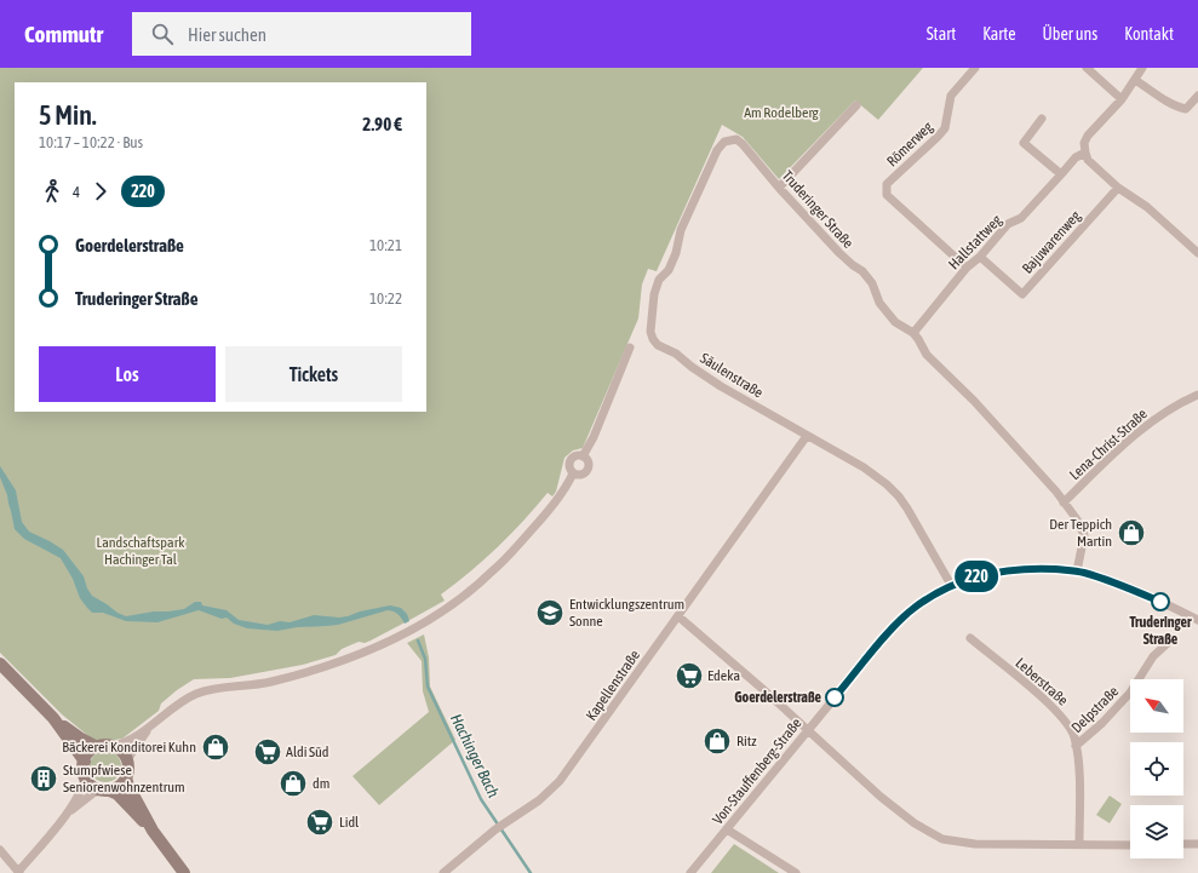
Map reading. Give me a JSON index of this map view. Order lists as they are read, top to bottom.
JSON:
{
  "streets": {
    "street": [
      "Römerweg",
      "Truderinger Straße",
      "Hallstattweg",
      "Bajuwarenweg",
      "Säulenstraße",
      "Lena-Christ-Straße",
      "Leberstraße",
      "Kapellenstraße",
      "Delpstraße",
      "Von-Stauffenberg-Straße"
    ]
  },
  "crossings": [
    ["Römerweg", "Hallstattweg"],
    ["Truderinger Straße", "Hallstattweg"],
    ["Truderinger Straße", "Säulenstraße"],
    ["Truderinger Straße", "Lena-Christ-Straße"],
    ["Truderinger Straße", "Von-Stauffenberg-Straße"],
    ["Hallstattweg", "Bajuwarenweg"],
    ["Säulenstraße", "Kapellenstraße"],
    ["Säulenstraße", "Von-Stauffenberg-Straße"],
    ["Leberstraße", "Delpstraße"]
  ],
  "water": ["Hachinger Bach"],
  "parks": ["Am Rodelberg", "Landschaftspark Hachinger Tal"],
  "places": {
    "shop": [
      "Der Teppich Martin",
      "Ritz",
      "Bäckerei Konditorei Kuhn",
      "dm"
    ],
    "other": ["Truderinger Straße", "Goerdelerstraße"],
    "school or university": ["Entwicklungszentrum Sonne"],
    "supermarket": ["Edeka", "Aldi Süd", "Lidl"],
    "building": ["Stumpfwiese Seniorenwohnzentrum"]
  },
  "lines": ["bus line 220"],
  "north": "top left",
  "page": {
    "header": "Commutr",
    "search": "Hier suchen",
    "nav": [
      "Start",
      "Karte",
      "Über uns",
      "Kontakt"
    ],
    "on_map": "220",
    "heading": ["5 Min.", "10:17 – 10:22 · Bus", "2.90 €"],
    "legs": ["4", "220"],
    "list": [
      {
        "name": "Goerdelerstraße",
        "value": "10:21"
      },
      {
        "name": "Truderinger Straße",
        "value": "10:22"
      }
    ],
    "buttons": ["Los", "Tickets"]
  }
}
